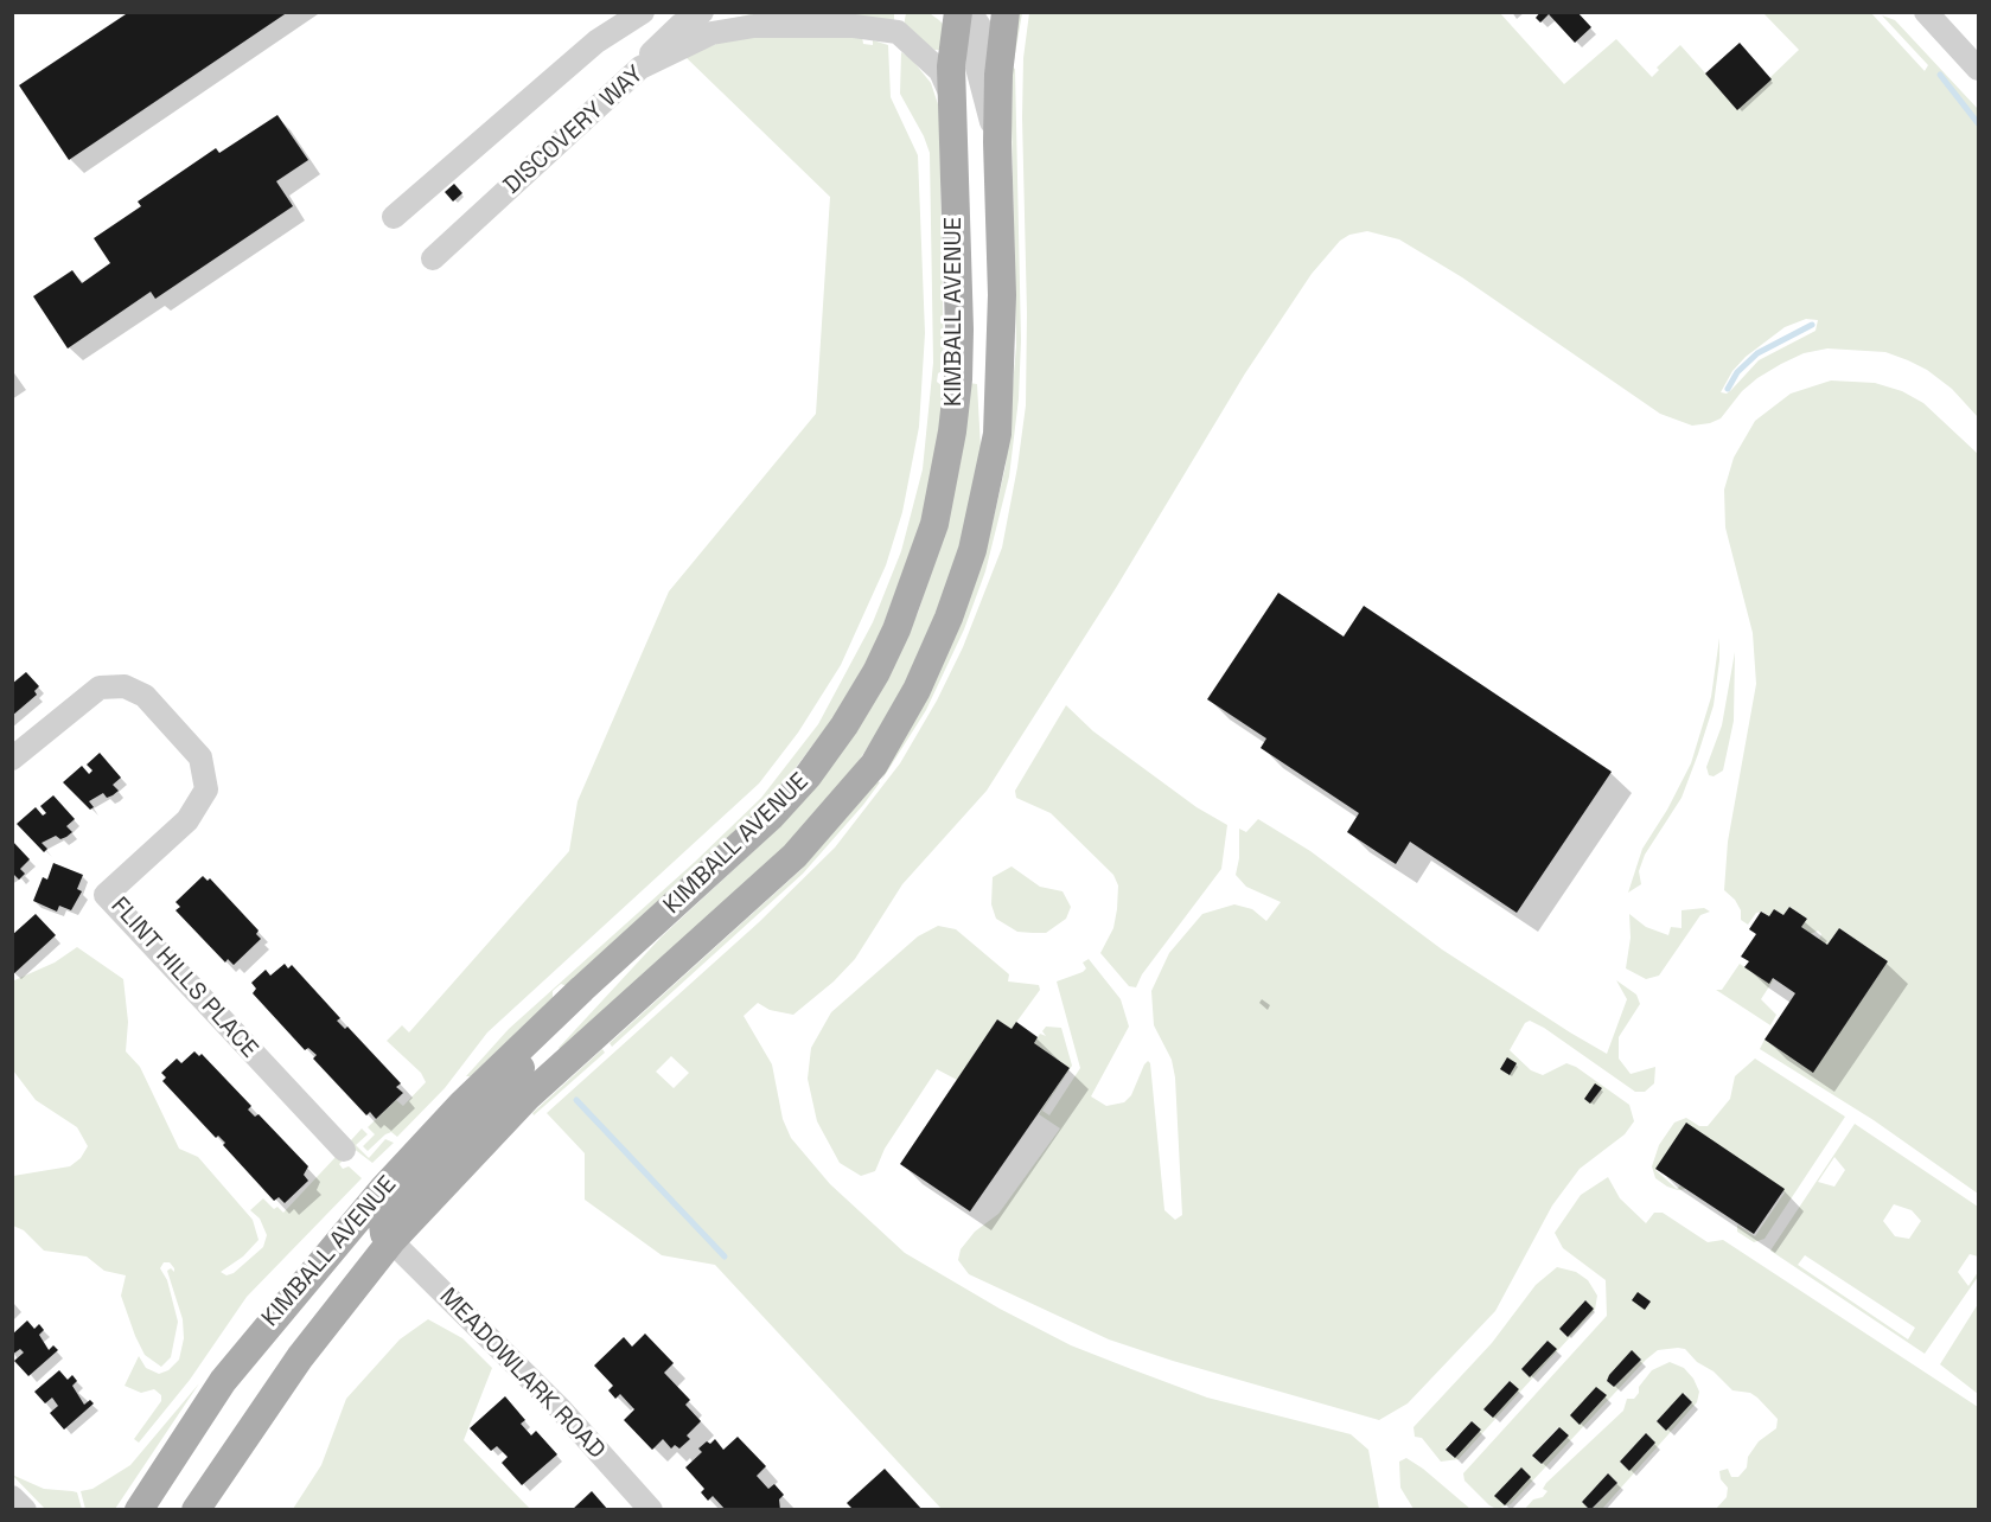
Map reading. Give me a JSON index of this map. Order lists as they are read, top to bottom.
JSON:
{
  "streets": {
    "main road": ["KIMBALL AVENUE"],
    "street": ["DISCOVERY WAY", "FLINT HILLS PLACE", "MEADOWLARK ROAD"]
  },
  "crossings": [
    ["DISCOVERY WAY", "KIMBALL AVENUE"],
    ["KIMBALL AVENUE", "MEADOWLARK ROAD"]
  ]
}
